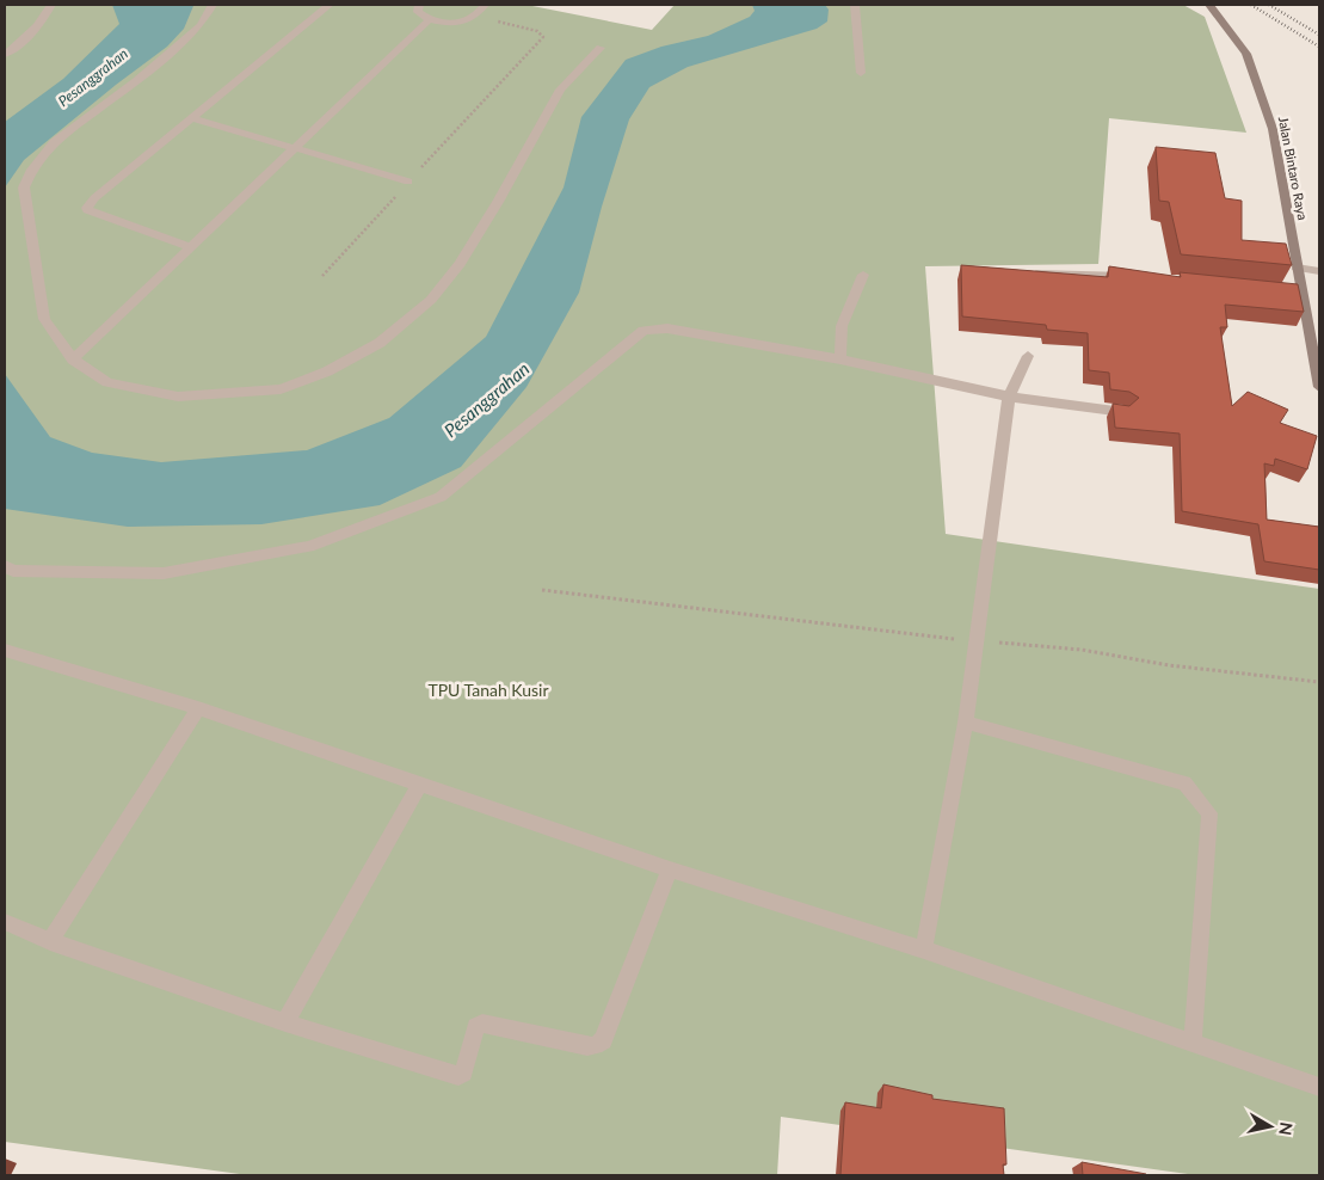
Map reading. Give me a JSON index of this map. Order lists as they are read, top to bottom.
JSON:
{
  "streets": {
    "main road": ["Jalan Bintaro Raya"]
  },
  "water": ["Pesanggrahan"],
  "parks": ["TPU Tanah Kusir"],
  "north": "right"
}
